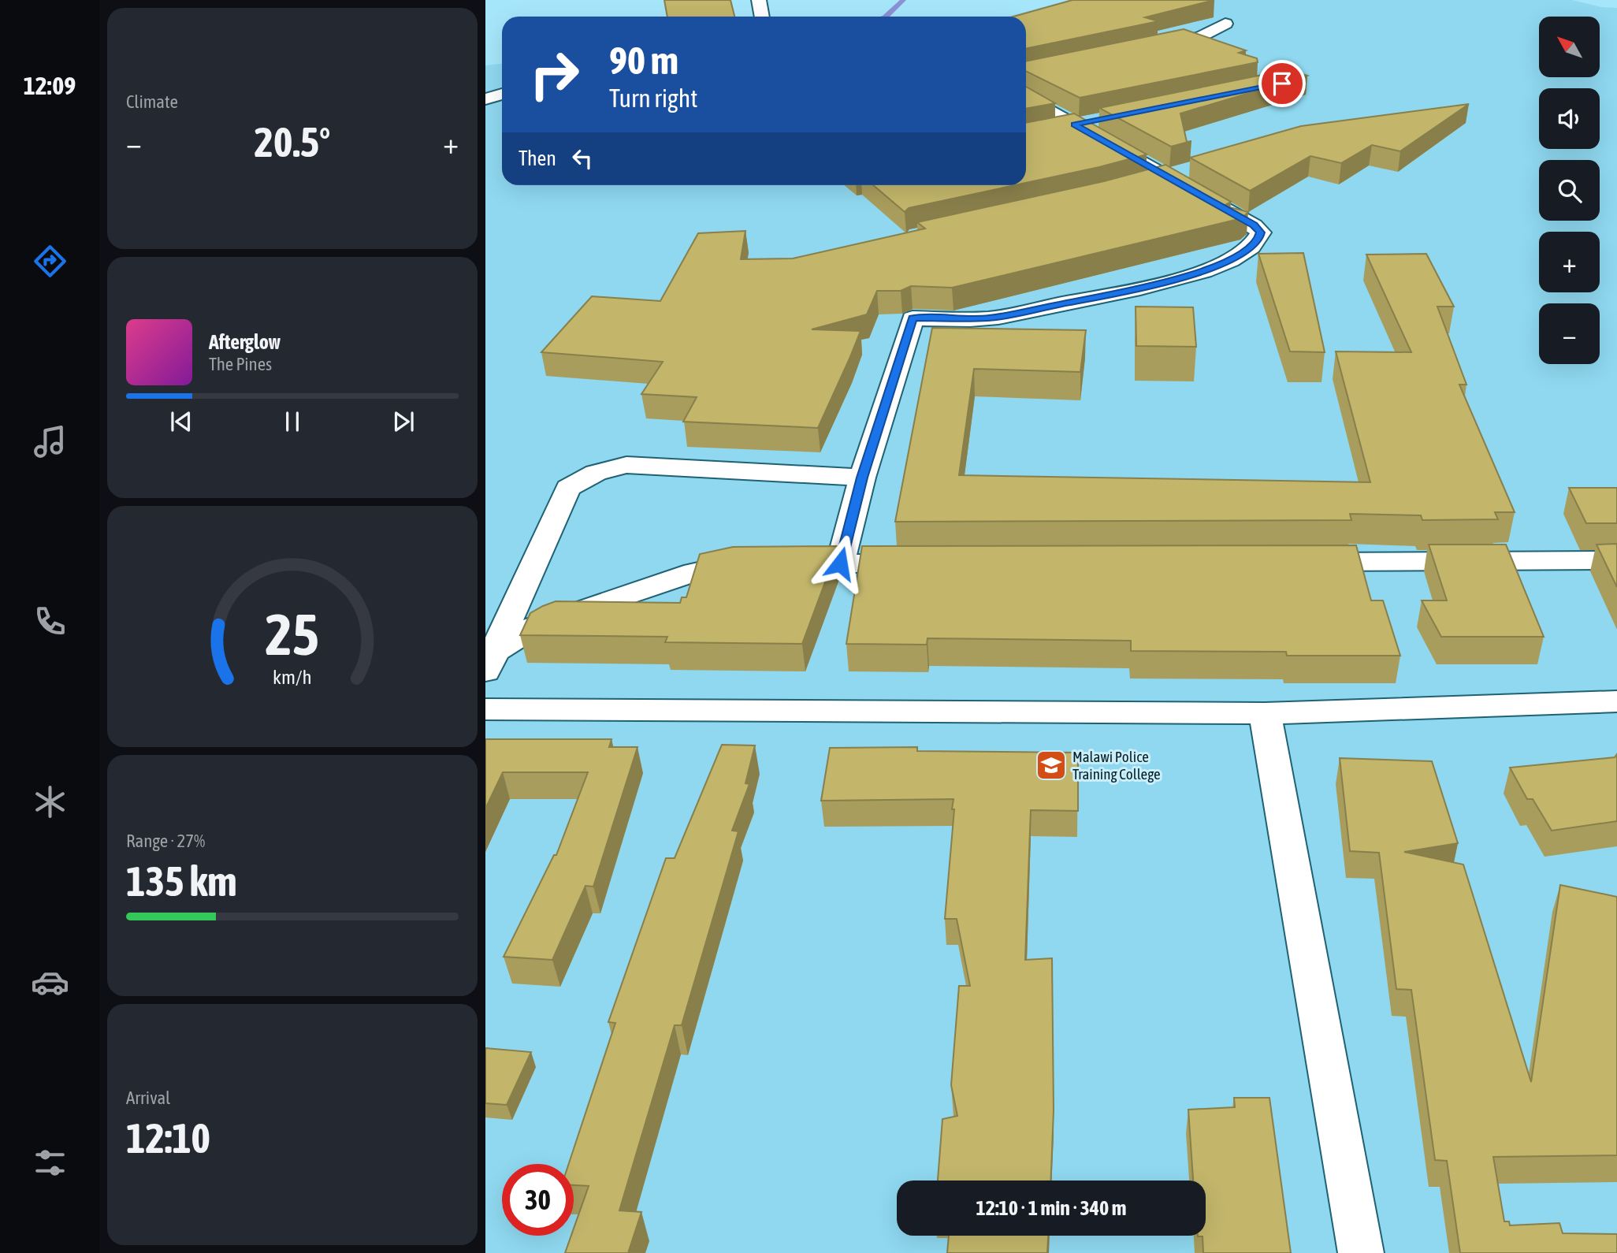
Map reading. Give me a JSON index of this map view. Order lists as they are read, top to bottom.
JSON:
{
  "places": {
    "school or university": ["Malawi Police Training College"]
  },
  "north": "top left",
  "page": {
    "tabs": "12:09",
    "tile": [
      "Climate",
      ["Range · 27%", "135 km"],
      ["Arrival", "12:10"]
    ],
    "map_buttons": ["+", "−"],
    "turn": ["90 m", "Turn right"],
    "heat": ["−", "20.5°", "+"],
    "then": "Then",
    "song": ["Afterglow", "The Pines"],
    "limit": "30",
    "trip": "12:10 · 1 min · 340 m",
    "gauge": ["25", "km/h"]
  }
}
